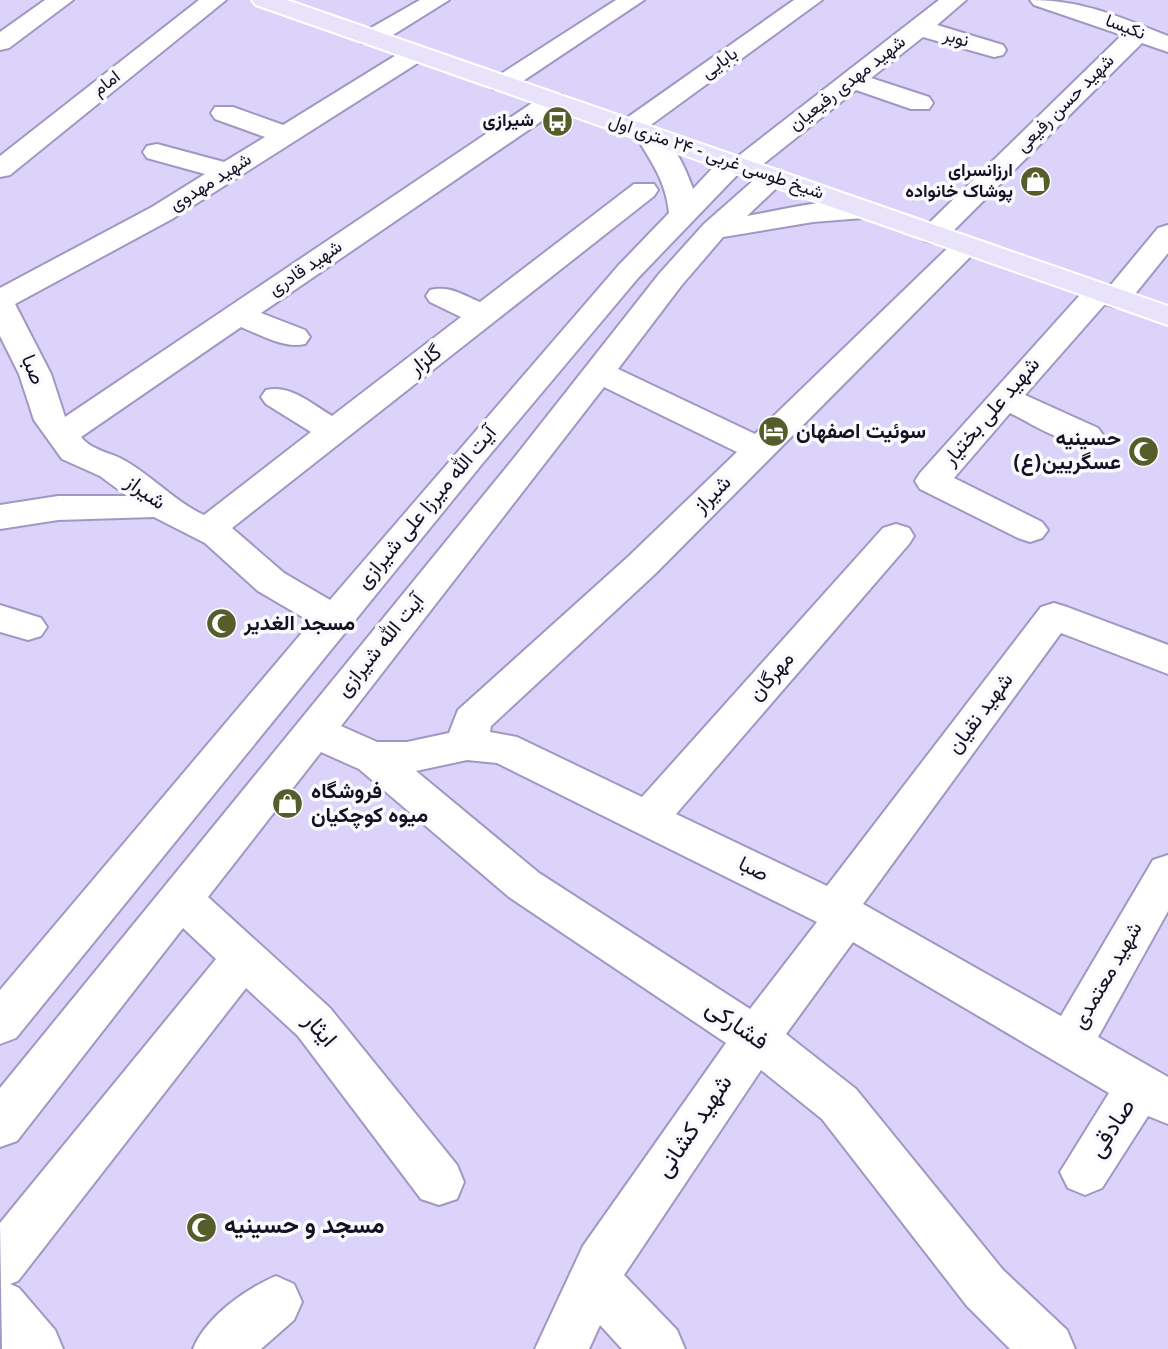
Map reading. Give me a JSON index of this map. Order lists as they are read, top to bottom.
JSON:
{
  "streets": {
    "main road": ["شیخ طوسی غربی - ۲۴ متری اول"],
    "street": [
      "نکیسا",
      "نوبر",
      "بابایی",
      "امام",
      "شهید مهدی رفیعیان",
      "شهید حسن رفیعی",
      "شهید مهدوی",
      "شهید قادری",
      "گلزار",
      "صبا",
      "شهید علی بختیار",
      "شیراز",
      "آیت الله میرزا علی شیرازی",
      "آیت الله شیرازی",
      "مهرگان",
      "شهید نقیان",
      "شهید معتمدی",
      "فشارکی",
      "ایثار",
      "شهید کشانی",
      "صادقی"
    ]
  },
  "crossings": [
    ["نکیسا", "شهید حسن رفیعی"],
    ["نوبر", "شهید مهدی رفیعیان"],
    ["بابایی", "شیخ طوسی غربی - ۲۴ متری اول"],
    ["شهید مهدی رفیعیان", "شیخ طوسی غربی - ۲۴ متری اول"],
    ["شهید مهدی رفیعیان", "آیت الله شیرازی"],
    ["شهید حسن رفیعی", "شیخ طوسی غربی - ۲۴ متری اول"],
    ["شیخ طوسی غربی - ۲۴ متری اول", "شهید مهدوی"],
    ["شیخ طوسی غربی - ۲۴ متری اول", "شهید قادری"],
    ["شیخ طوسی غربی - ۲۴ متری اول", "شهید علی بختیار"],
    ["شیخ طوسی غربی - ۲۴ متری اول", "شیراز"],
    ["شیخ طوسی غربی - ۲۴ متری اول", "آیت الله شیرازی"],
    ["شهید مهدوی", "صبا"],
    ["شهید قادری", "صبا"],
    ["شهید قادری", "شیراز"],
    ["گلزار", "شیراز"],
    ["صبا", "شیراز"],
    ["صبا", "آیت الله شیرازی"],
    ["صبا", "مهرگان"],
    ["صبا", "شهید نقیان"],
    ["صبا", "شهید معتمدی"],
    ["صبا", "فشارکی"],
    ["صبا", "شهید کشانی"],
    ["صبا", "صادقی"],
    ["شیراز", "آیت الله میرزا علی شیرازی"],
    ["آیت الله میرزا علی شیرازی", "آیت الله شیرازی"],
    ["آیت الله شیرازی", "ایثار"],
    ["شهید نقیان", "شهید کشانی"],
    ["فشارکی", "شهید کشانی"]
  ],
  "places": {
    "bus stop": ["شیرازی"],
    "shop": ["ارزانسرای پوشاک خانواده", "فروشگاه میوه کوچکیان"],
    "hotel": ["سوئیت اصفهان"],
    "mosque": ["حسینیه عسگریین(ع)", "مسجد الغدیر", "مسجد و حسینیه"]
  }
}
